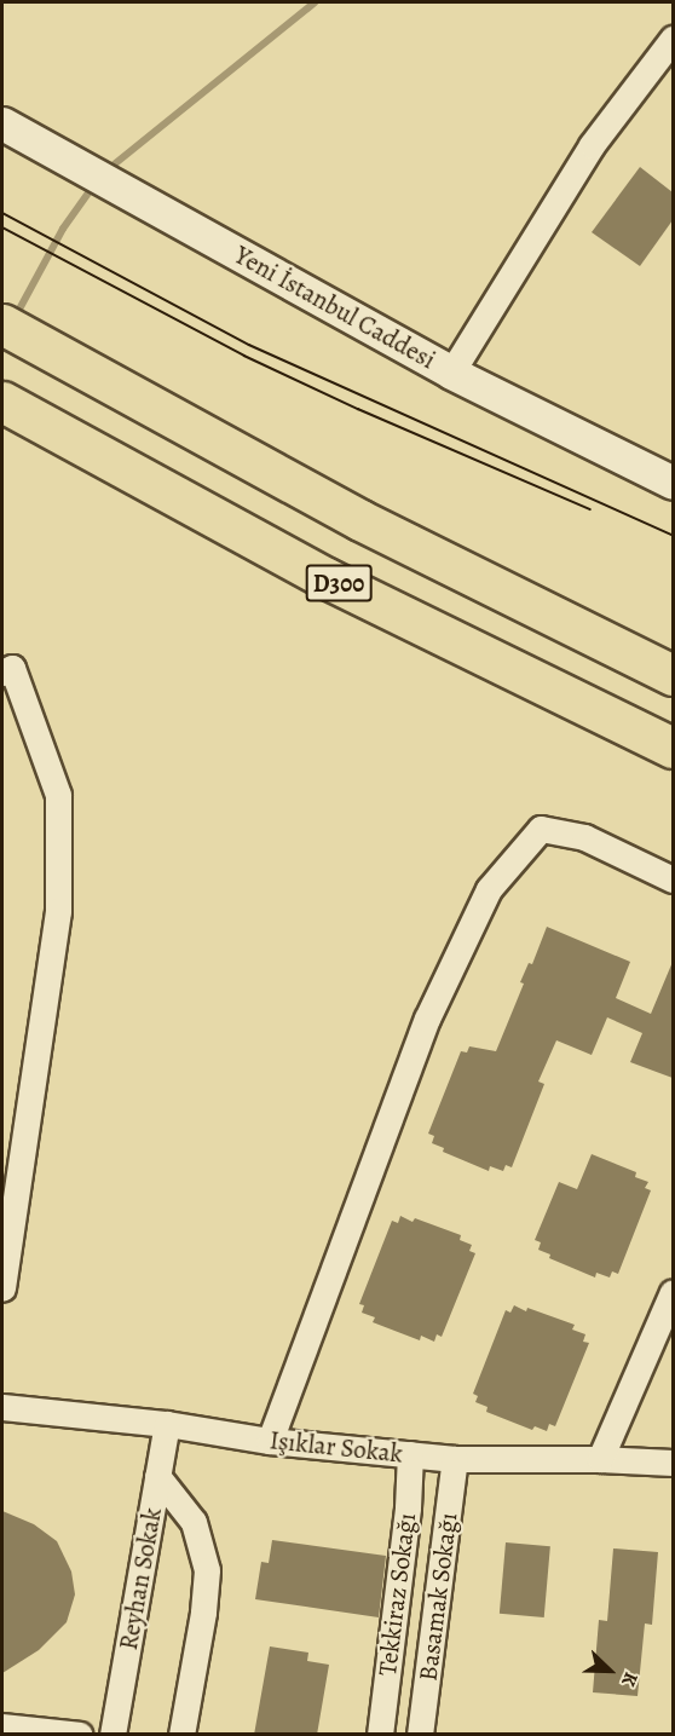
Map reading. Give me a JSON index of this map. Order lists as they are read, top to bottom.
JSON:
{
  "streets": {
    "highway": ["D300"],
    "street": [
      "Yeni İstanbul Caddesi",
      "Işıklar Sokak",
      "Reyhan Sokak",
      "Tekkiraz Sokağı",
      "Basamak Sokağı"
    ]
  },
  "crossings": [
    ["Işıklar Sokak", "Reyhan Sokak"],
    ["Işıklar Sokak", "Tekkiraz Sokağı"],
    ["Işıklar Sokak", "Basamak Sokağı"]
  ],
  "north": "bottom right"
}
